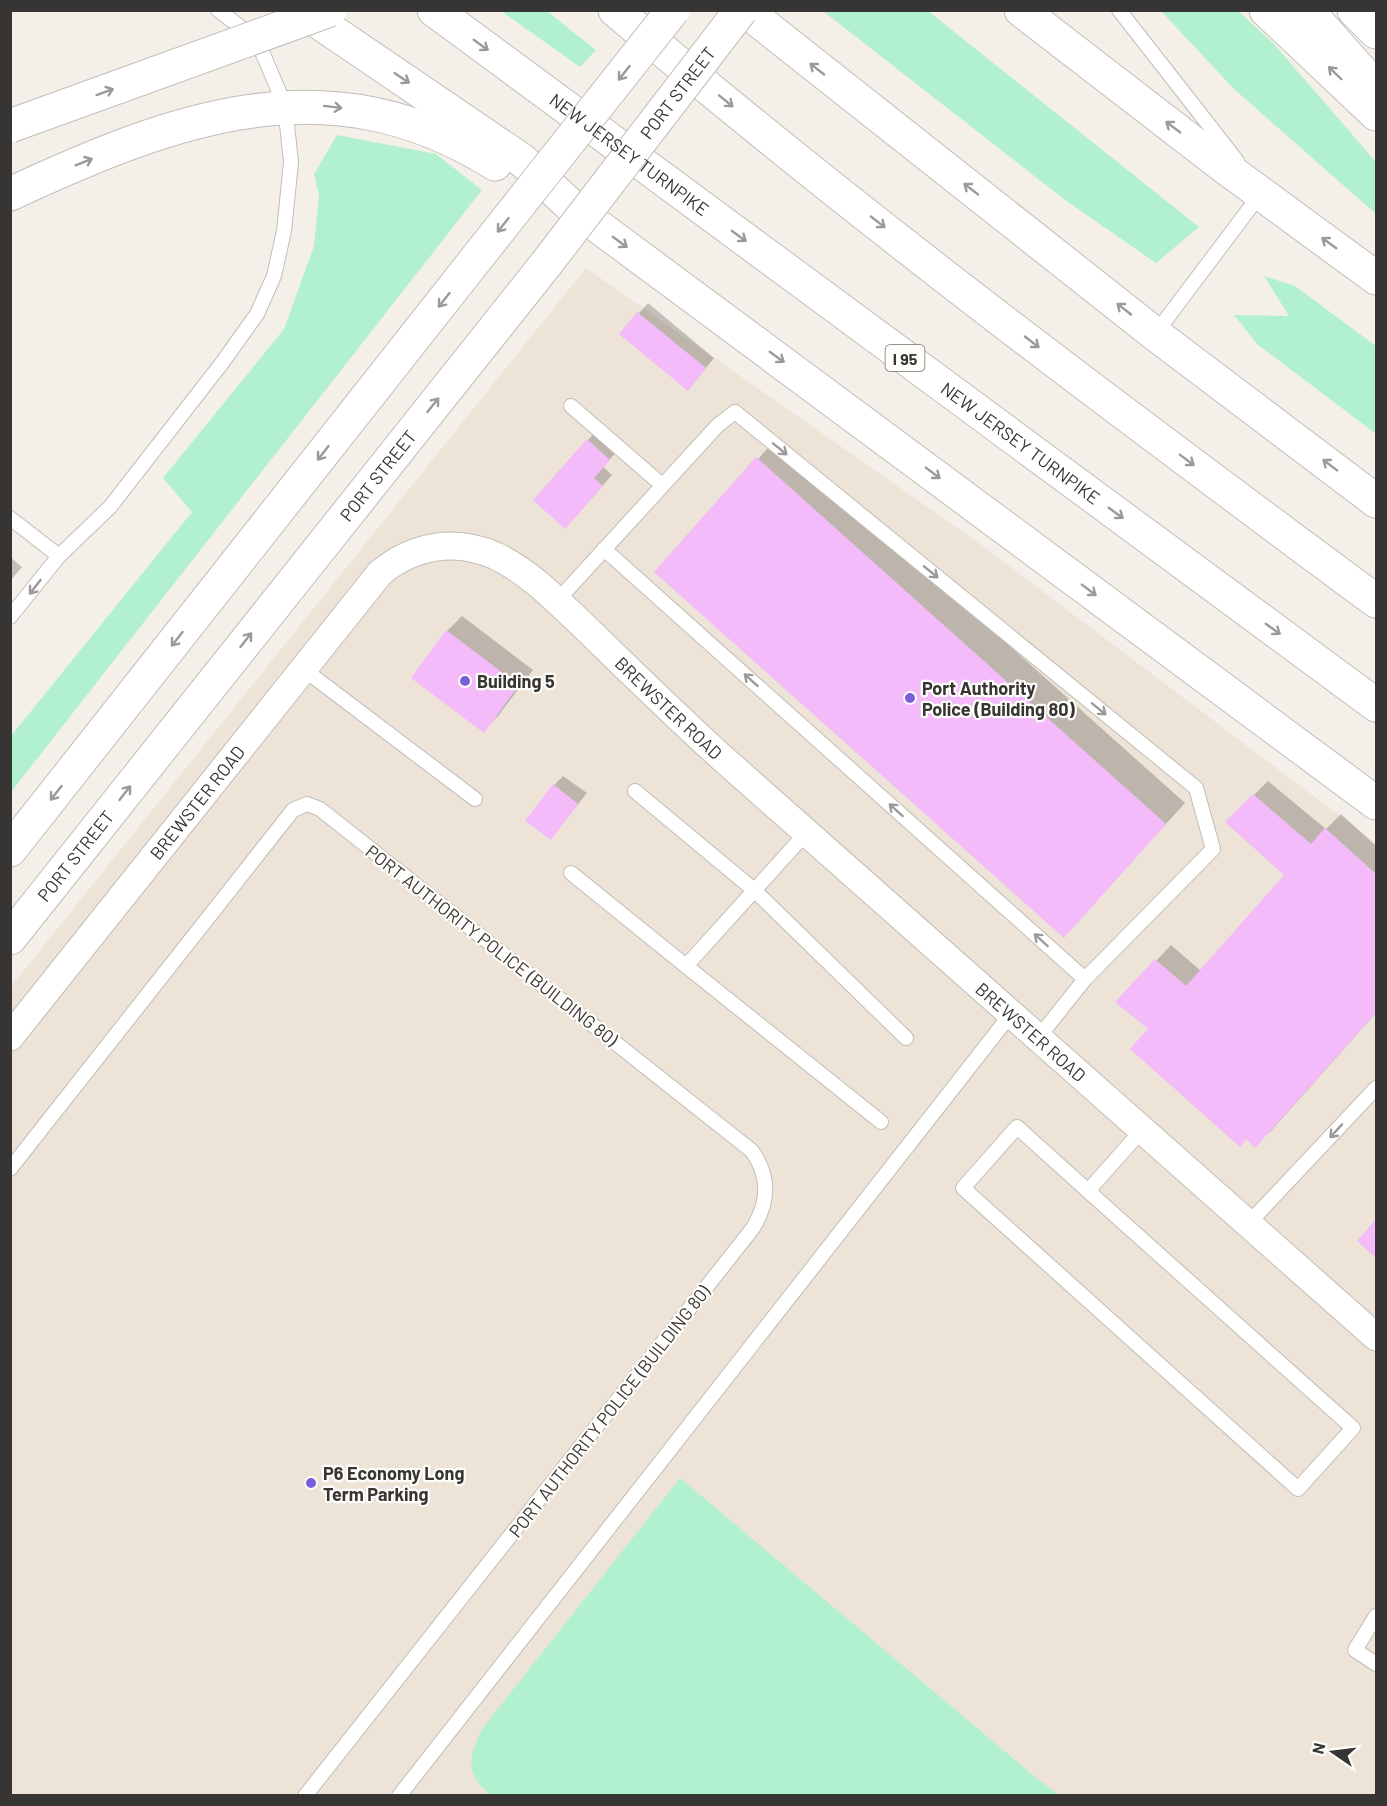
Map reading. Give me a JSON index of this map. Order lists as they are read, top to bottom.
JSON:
{
  "streets": {
    "main road": ["PORT STREET", "NEW JERSEY TURNPIKE", "I 95"],
    "street": ["BREWSTER ROAD"],
    "lane": ["PORT AUTHORITY POLICE (BUILDING 80)"]
  },
  "places": ["Building 5", "Port Authority Police (Building 80)", "P6 Economy Long Term Parking"],
  "north": "left"
}
